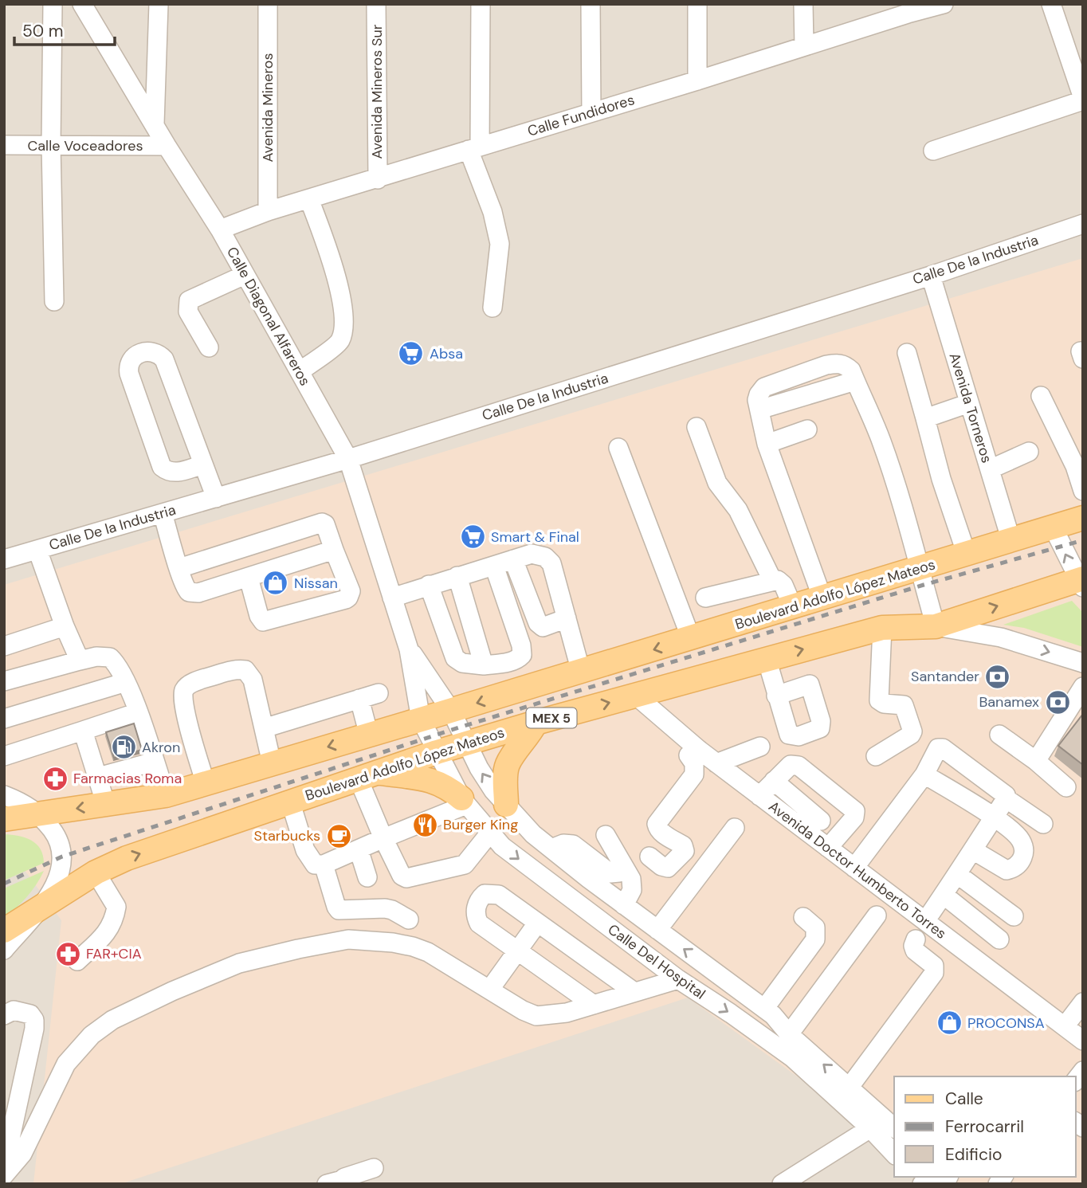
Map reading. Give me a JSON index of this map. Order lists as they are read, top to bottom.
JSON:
{
  "streets": {
    "main road": ["Boulevard Adolfo López Mateos", "MEX 5"],
    "street": [
      "Avenida Mineros Sur",
      "Avenida Mineros",
      "Calle Fundidores",
      "Calle Voceadores",
      "Calle De la Industria",
      "Calle Diagonal Alfareros",
      "Avenida Torneros",
      "Avenida Doctor Humberto Torres",
      "Calle Del Hospital"
    ]
  },
  "crossings": [
    ["Avenida Mineros Sur", "Calle Fundidores"],
    ["Avenida Mineros", "Calle Fundidores"],
    ["Calle Fundidores", "Calle Diagonal Alfareros"],
    ["Calle Voceadores", "Calle Diagonal Alfareros"],
    ["Calle De la Industria", "Calle Diagonal Alfareros"],
    ["Calle De la Industria", "Avenida Torneros"],
    ["Calle Diagonal Alfareros", "Boulevard Adolfo López Mateos"],
    ["Calle Diagonal Alfareros", "Calle Del Hospital"],
    ["Avenida Torneros", "Boulevard Adolfo López Mateos"],
    ["Boulevard Adolfo López Mateos", "Avenida Doctor Humberto Torres"],
    ["Boulevard Adolfo López Mateos", "Calle Del Hospital"]
  ],
  "places": {
    "supermarket": ["Absa", "Smart & Final"],
    "shop": ["Nissan", "PROCONSA"],
    "bank": ["Santander", "Banamex"],
    "fuel station": ["Akron"],
    "pharmacy": ["Farmacias Roma", "FAR+CIA"],
    "restaurant": ["Burger King"],
    "cafe": ["Starbucks"]
  },
  "legend": ["Calle", "Ferrocarril", "Edificio"],
  "scale_bar": "50 m"
}
